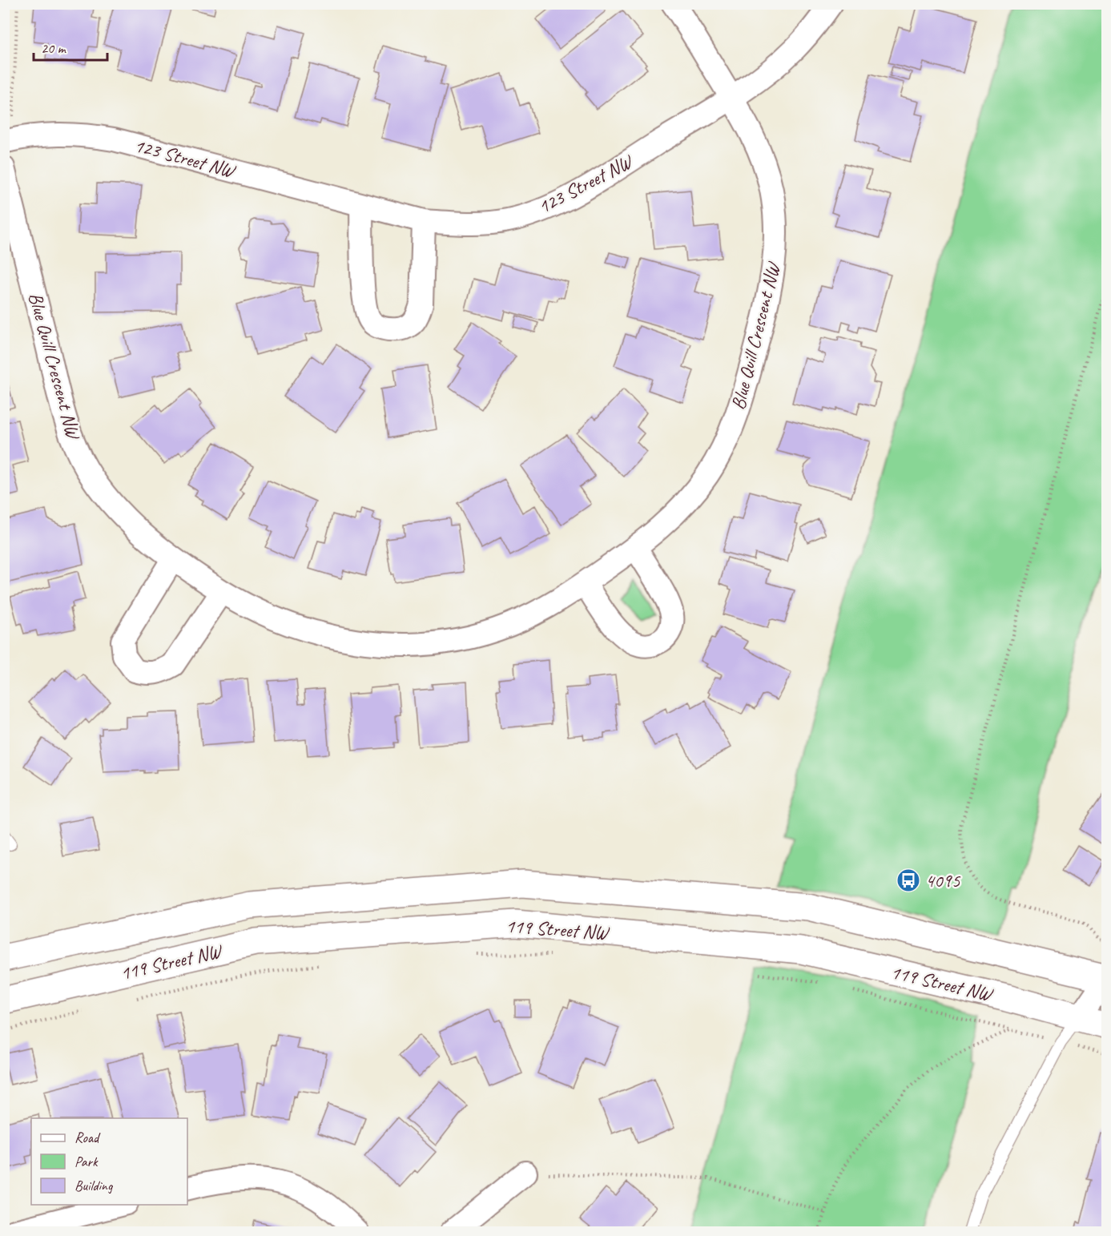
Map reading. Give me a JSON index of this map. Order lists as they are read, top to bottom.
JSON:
{
  "streets": {
    "main road": ["119 Street NW"],
    "street": ["123 Street NW", "Blue Quill Crescent NW"]
  },
  "crossings": [
    ["123 Street NW", "Blue Quill Crescent NW"]
  ],
  "places": {
    "bus stop": ["4095"]
  },
  "legend": ["Road", "Park", "Building"],
  "scale_bar": "20 m"
}
